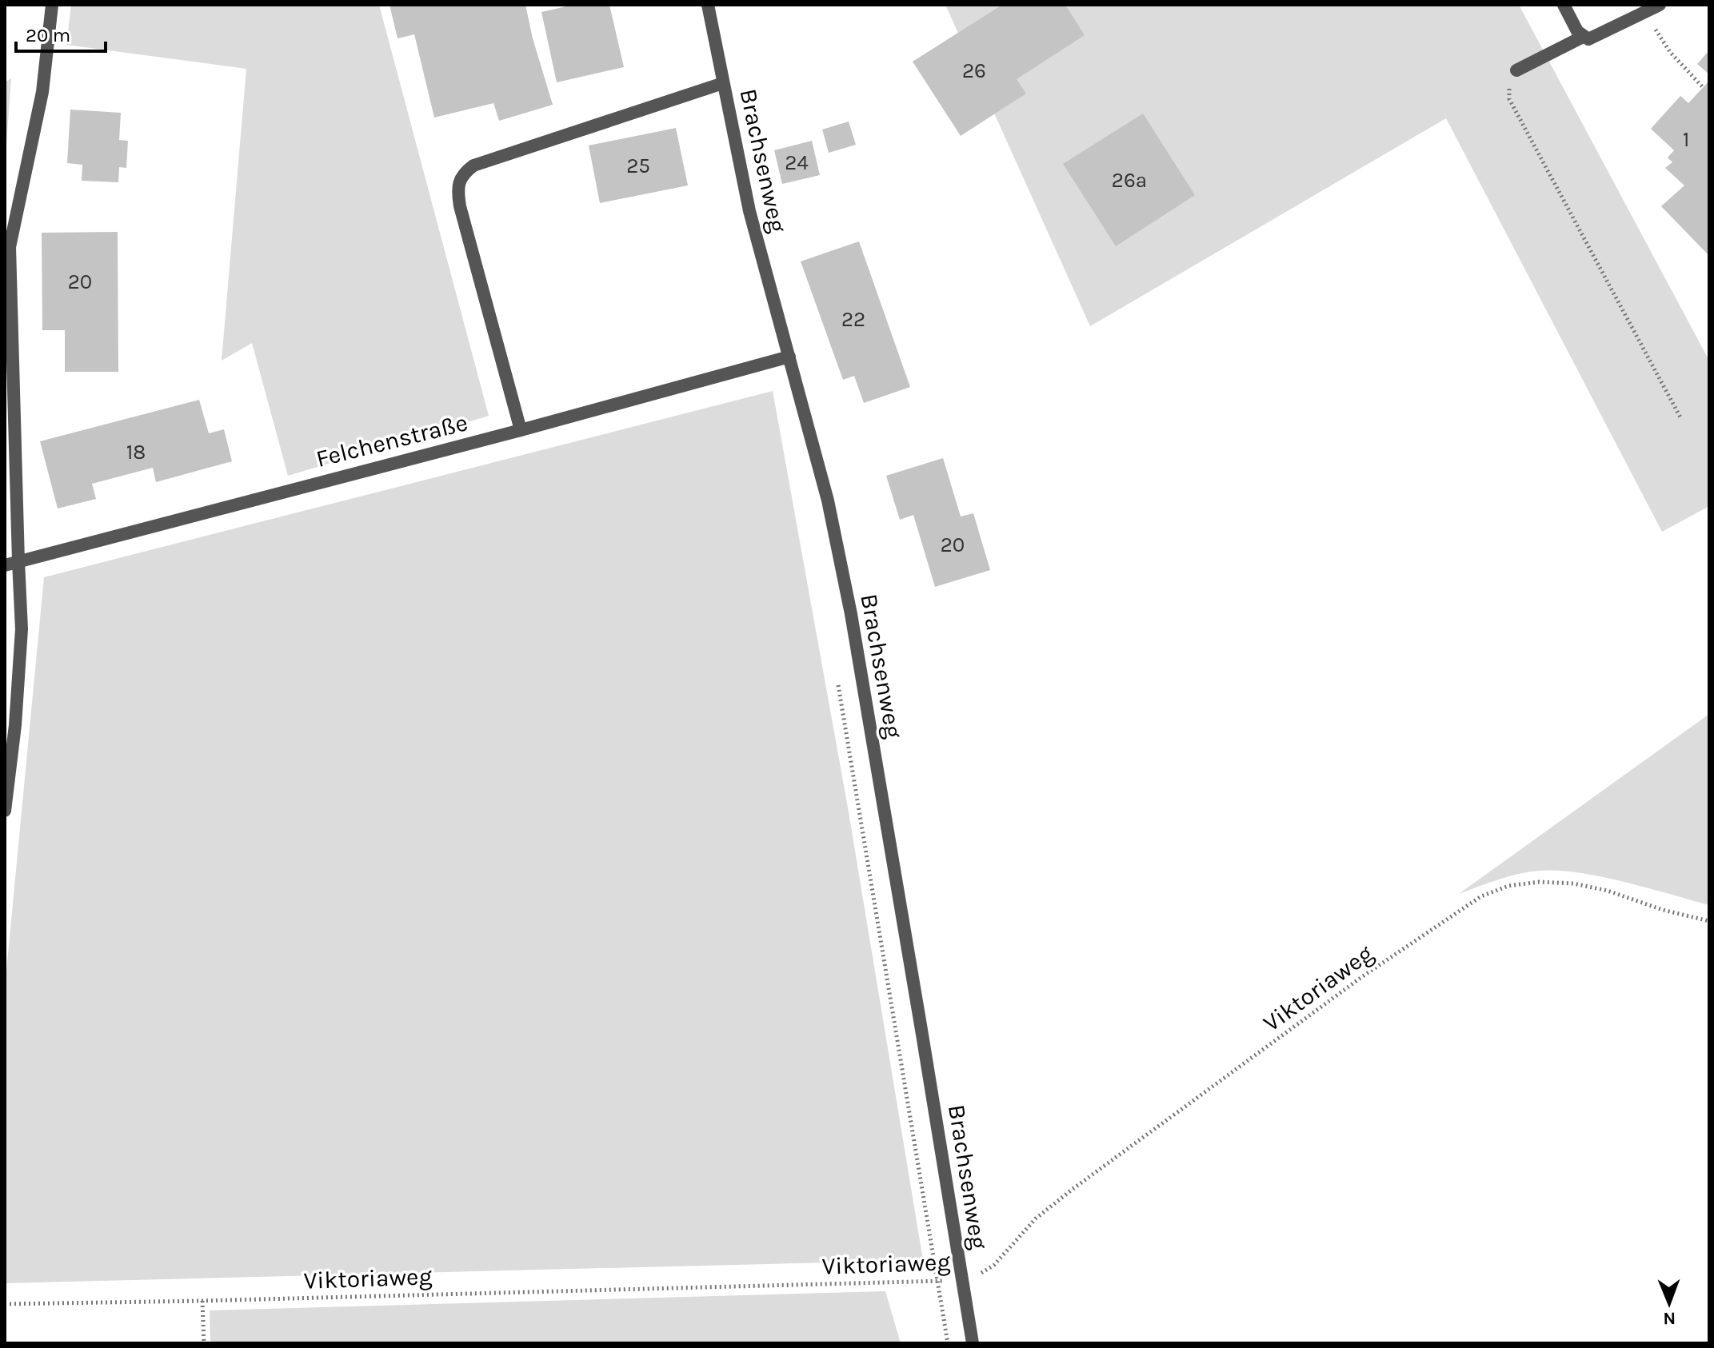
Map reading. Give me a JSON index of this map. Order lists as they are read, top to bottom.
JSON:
{
  "streets": {
    "street": ["Brachsenweg", "Felchenstraße"],
    "path": ["Viktoriaweg"]
  },
  "crossings": [
    ["Brachsenweg", "Felchenstraße"],
    ["Brachsenweg", "Viktoriaweg"]
  ],
  "house_numbers": [
    "26",
    "1",
    "24",
    "25",
    "26a",
    "20",
    "22",
    "18",
    "20"
  ],
  "scale_bar": "20 m",
  "north": "bottom"
}
